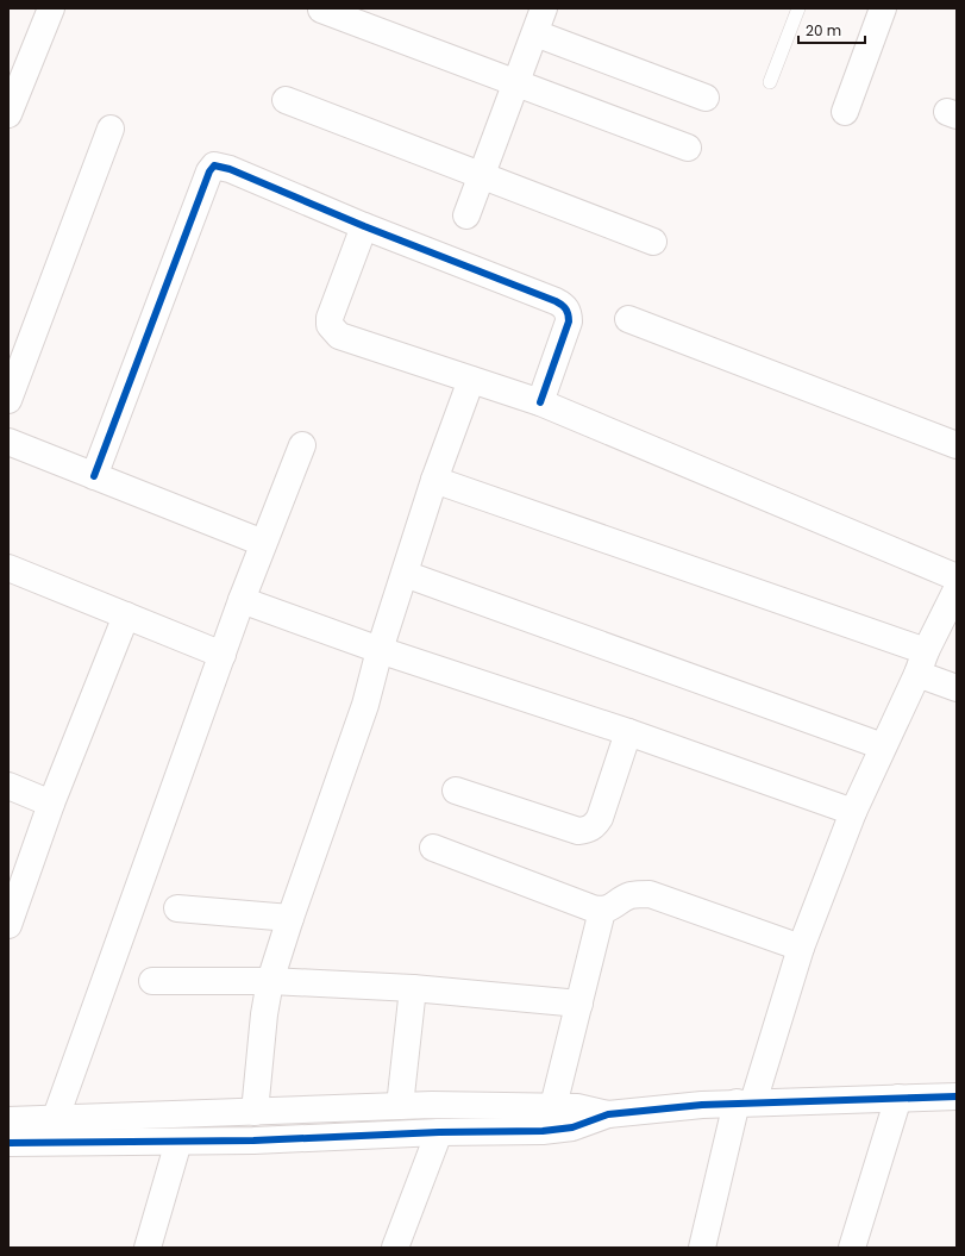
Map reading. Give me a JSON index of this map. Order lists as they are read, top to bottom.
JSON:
{
  "scale_bar": "20 m"
}
